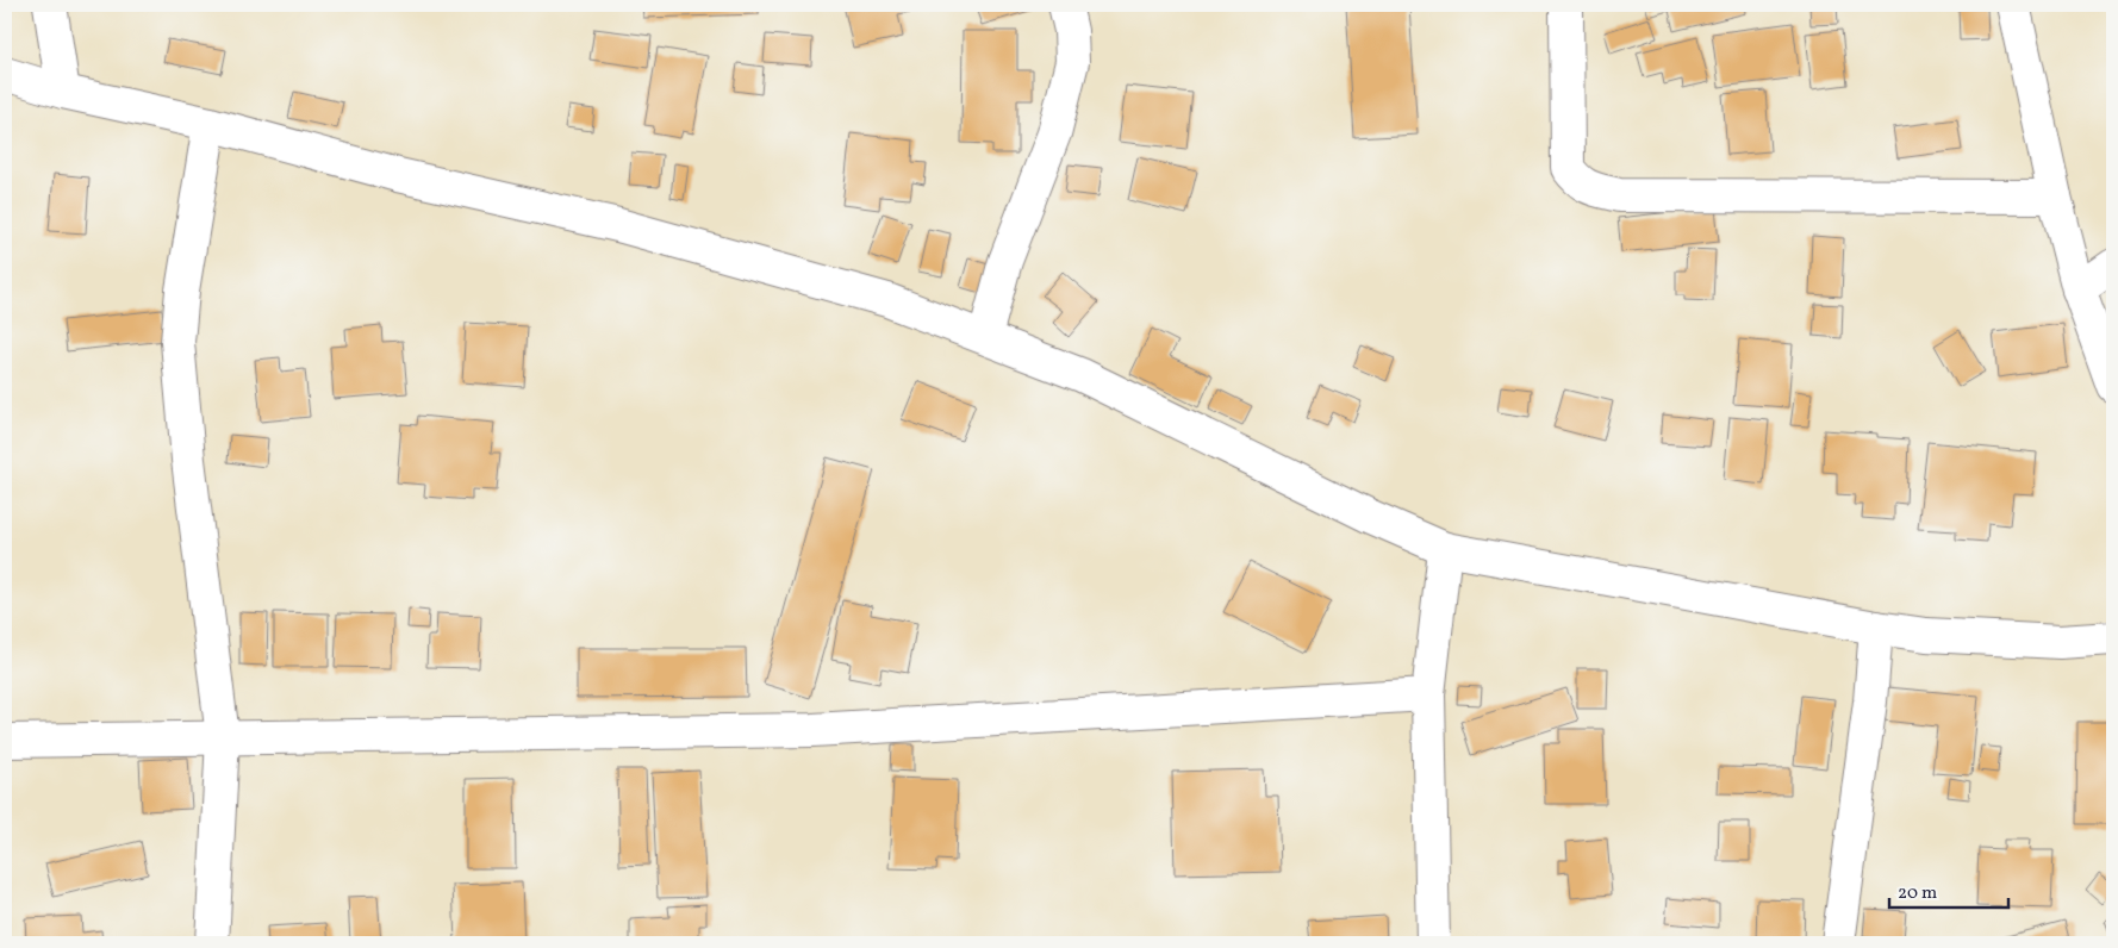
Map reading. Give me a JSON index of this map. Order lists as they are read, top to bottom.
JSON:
{
  "scale_bar": "20 m"
}
